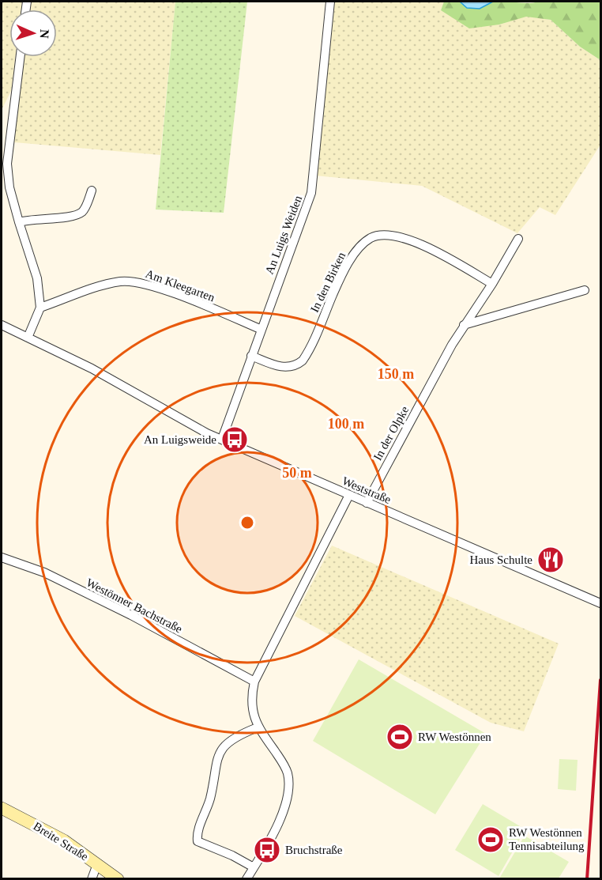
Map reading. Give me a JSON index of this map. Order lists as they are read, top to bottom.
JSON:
{
  "streets": {
    "street": [
      "An Luigs Weiden",
      "In den Birken",
      "Am Kleegarten",
      "In der Olpke",
      "Weststraße",
      "Westönner Bachstraße",
      "Breite Straße"
    ]
  },
  "crossings": [
    ["An Luigs Weiden", "In den Birken"],
    ["An Luigs Weiden", "Am Kleegarten"],
    ["An Luigs Weiden", "Weststraße"],
    ["In den Birken", "In der Olpke"],
    ["In der Olpke", "Weststraße"]
  ],
  "places": {
    "bus stop": ["An Luigsweide", "Bruchstraße"],
    "restaurant": ["Haus Schulte"],
    "sports": ["RW Westönnen", "RW Westönnen Tennisabteilung"]
  },
  "north": "right",
  "rings": ["150 m", "100 m", "50 m"]
}
